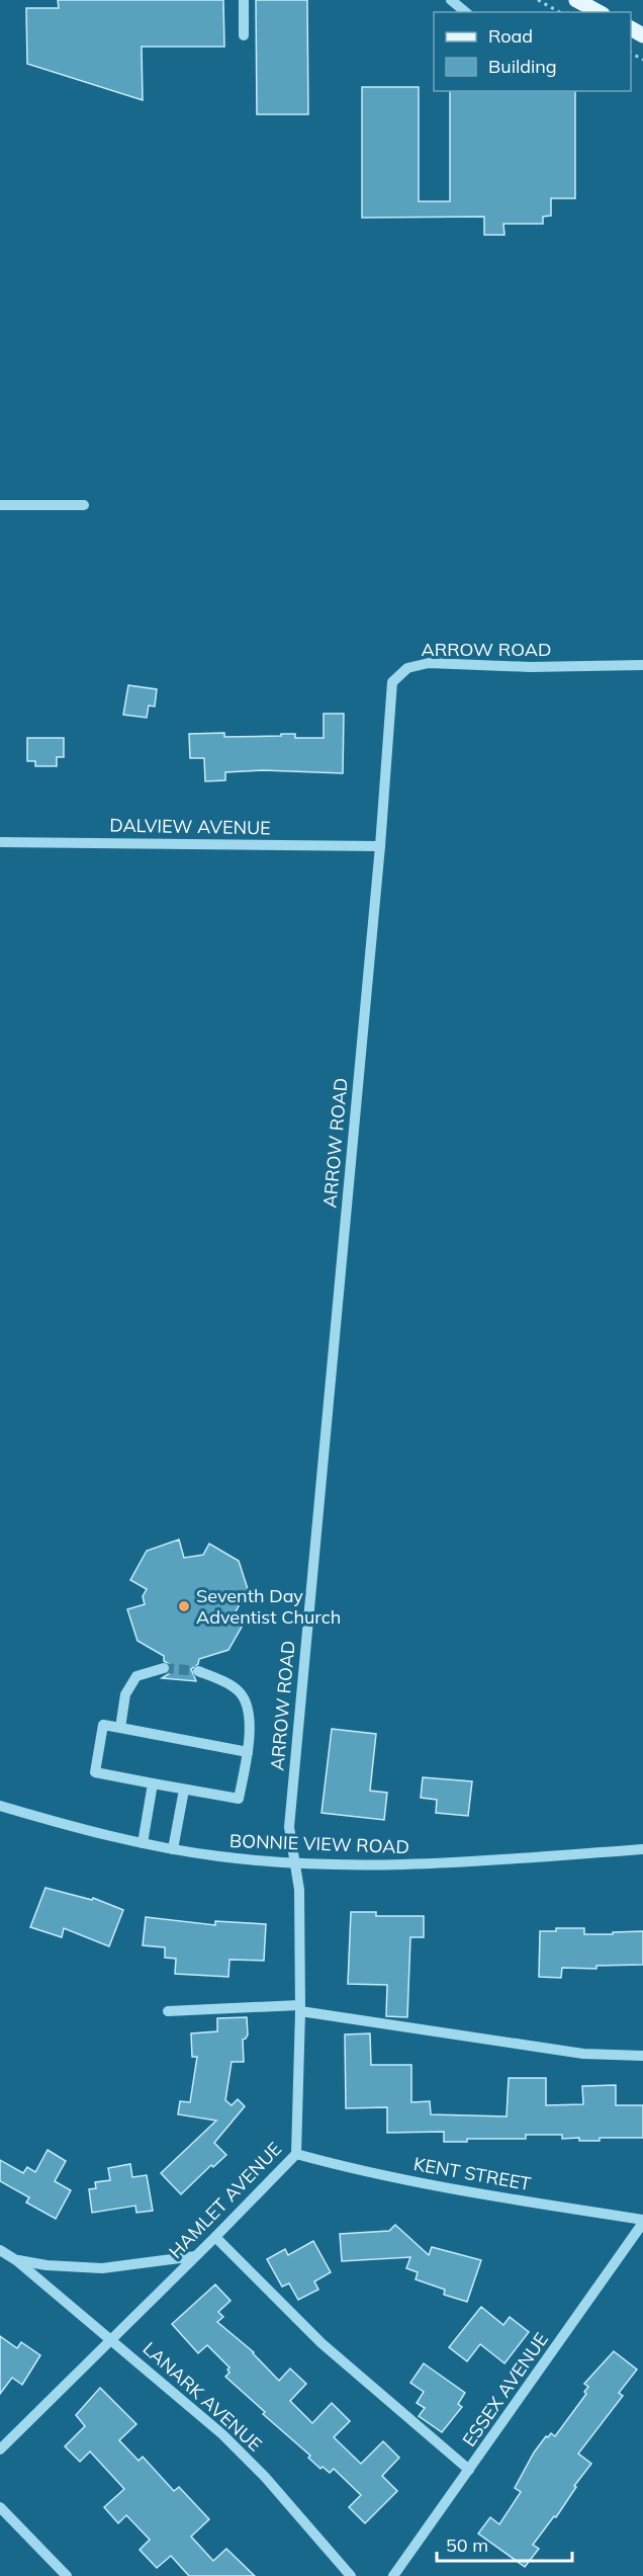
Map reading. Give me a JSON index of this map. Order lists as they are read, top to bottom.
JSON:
{
  "streets": {
    "street": [
      "ARROW ROAD",
      "DALVIEW AVENUE",
      "BONNIE VIEW ROAD",
      "KENT STREET",
      "HAMLET AVENUE",
      "ESSEX AVENUE",
      "LANARK AVENUE"
    ]
  },
  "crossings": [
    ["ARROW ROAD", "DALVIEW AVENUE"],
    ["ARROW ROAD", "BONNIE VIEW ROAD"],
    ["ARROW ROAD", "HAMLET AVENUE"],
    ["BONNIE VIEW ROAD", "HAMLET AVENUE"],
    ["KENT STREET", "HAMLET AVENUE"],
    ["KENT STREET", "ESSEX AVENUE"],
    ["HAMLET AVENUE", "LANARK AVENUE"]
  ],
  "places": ["Seventh Day Adventist Church"],
  "legend": ["Road", "Building"],
  "scale_bar": "50 m"
}
